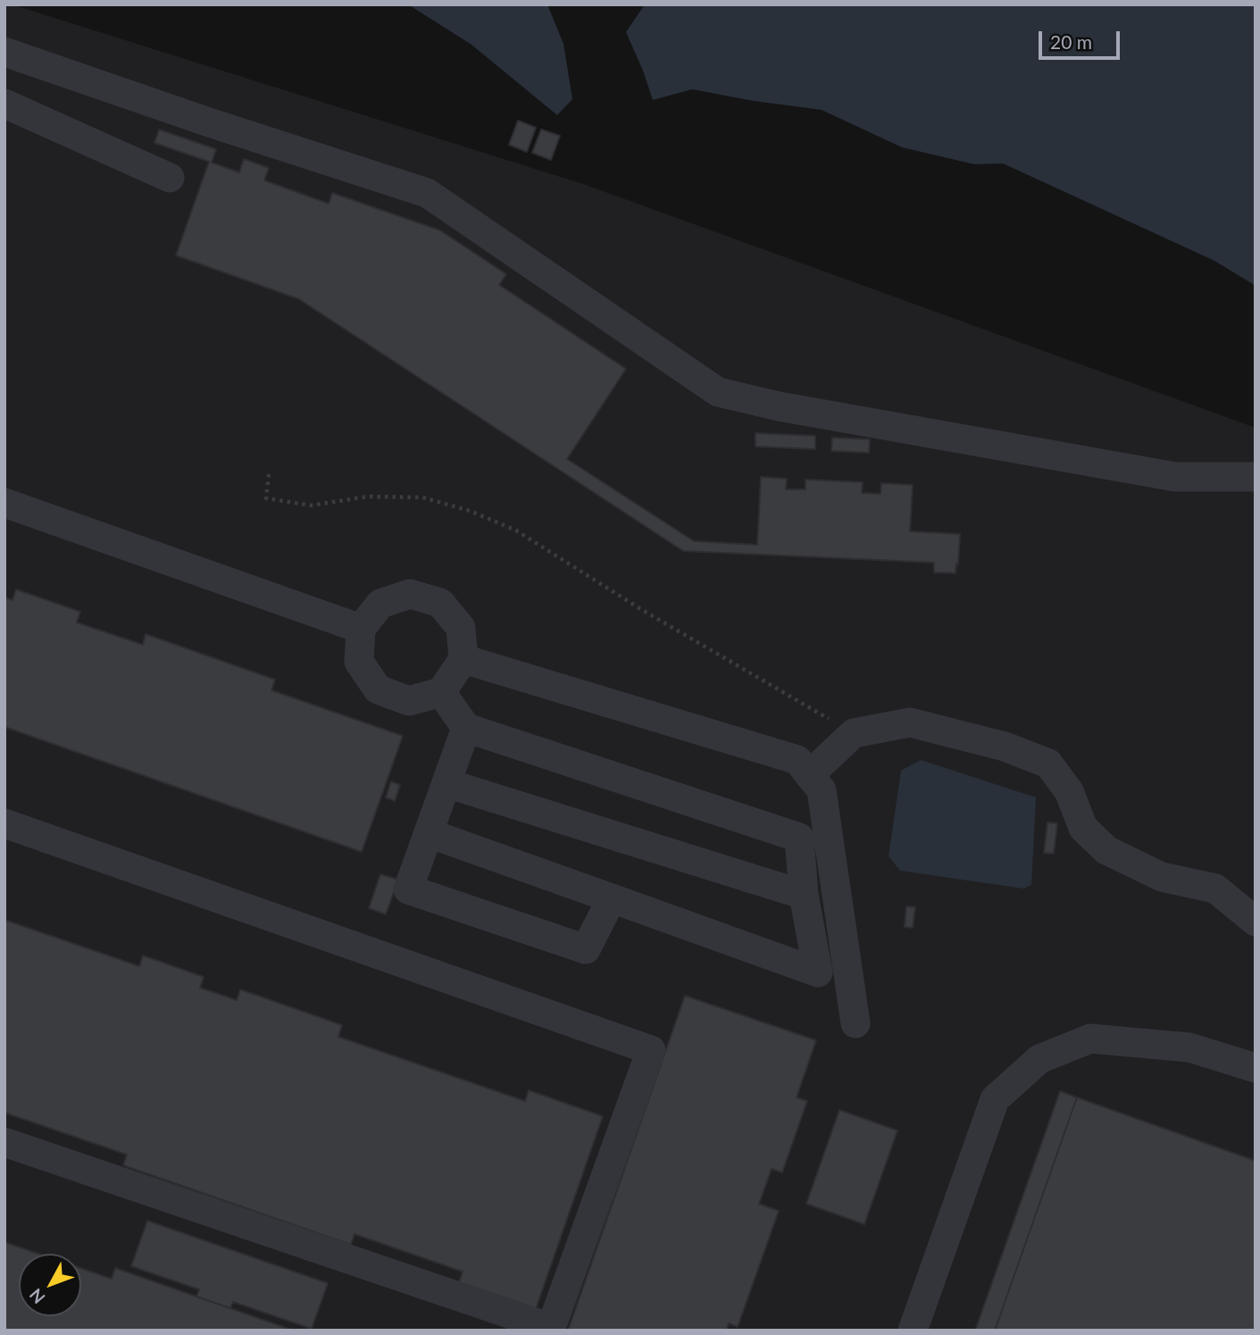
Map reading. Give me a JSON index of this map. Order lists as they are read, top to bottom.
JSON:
{
  "scale_bar": "20 m",
  "north": "bottom left"
}
